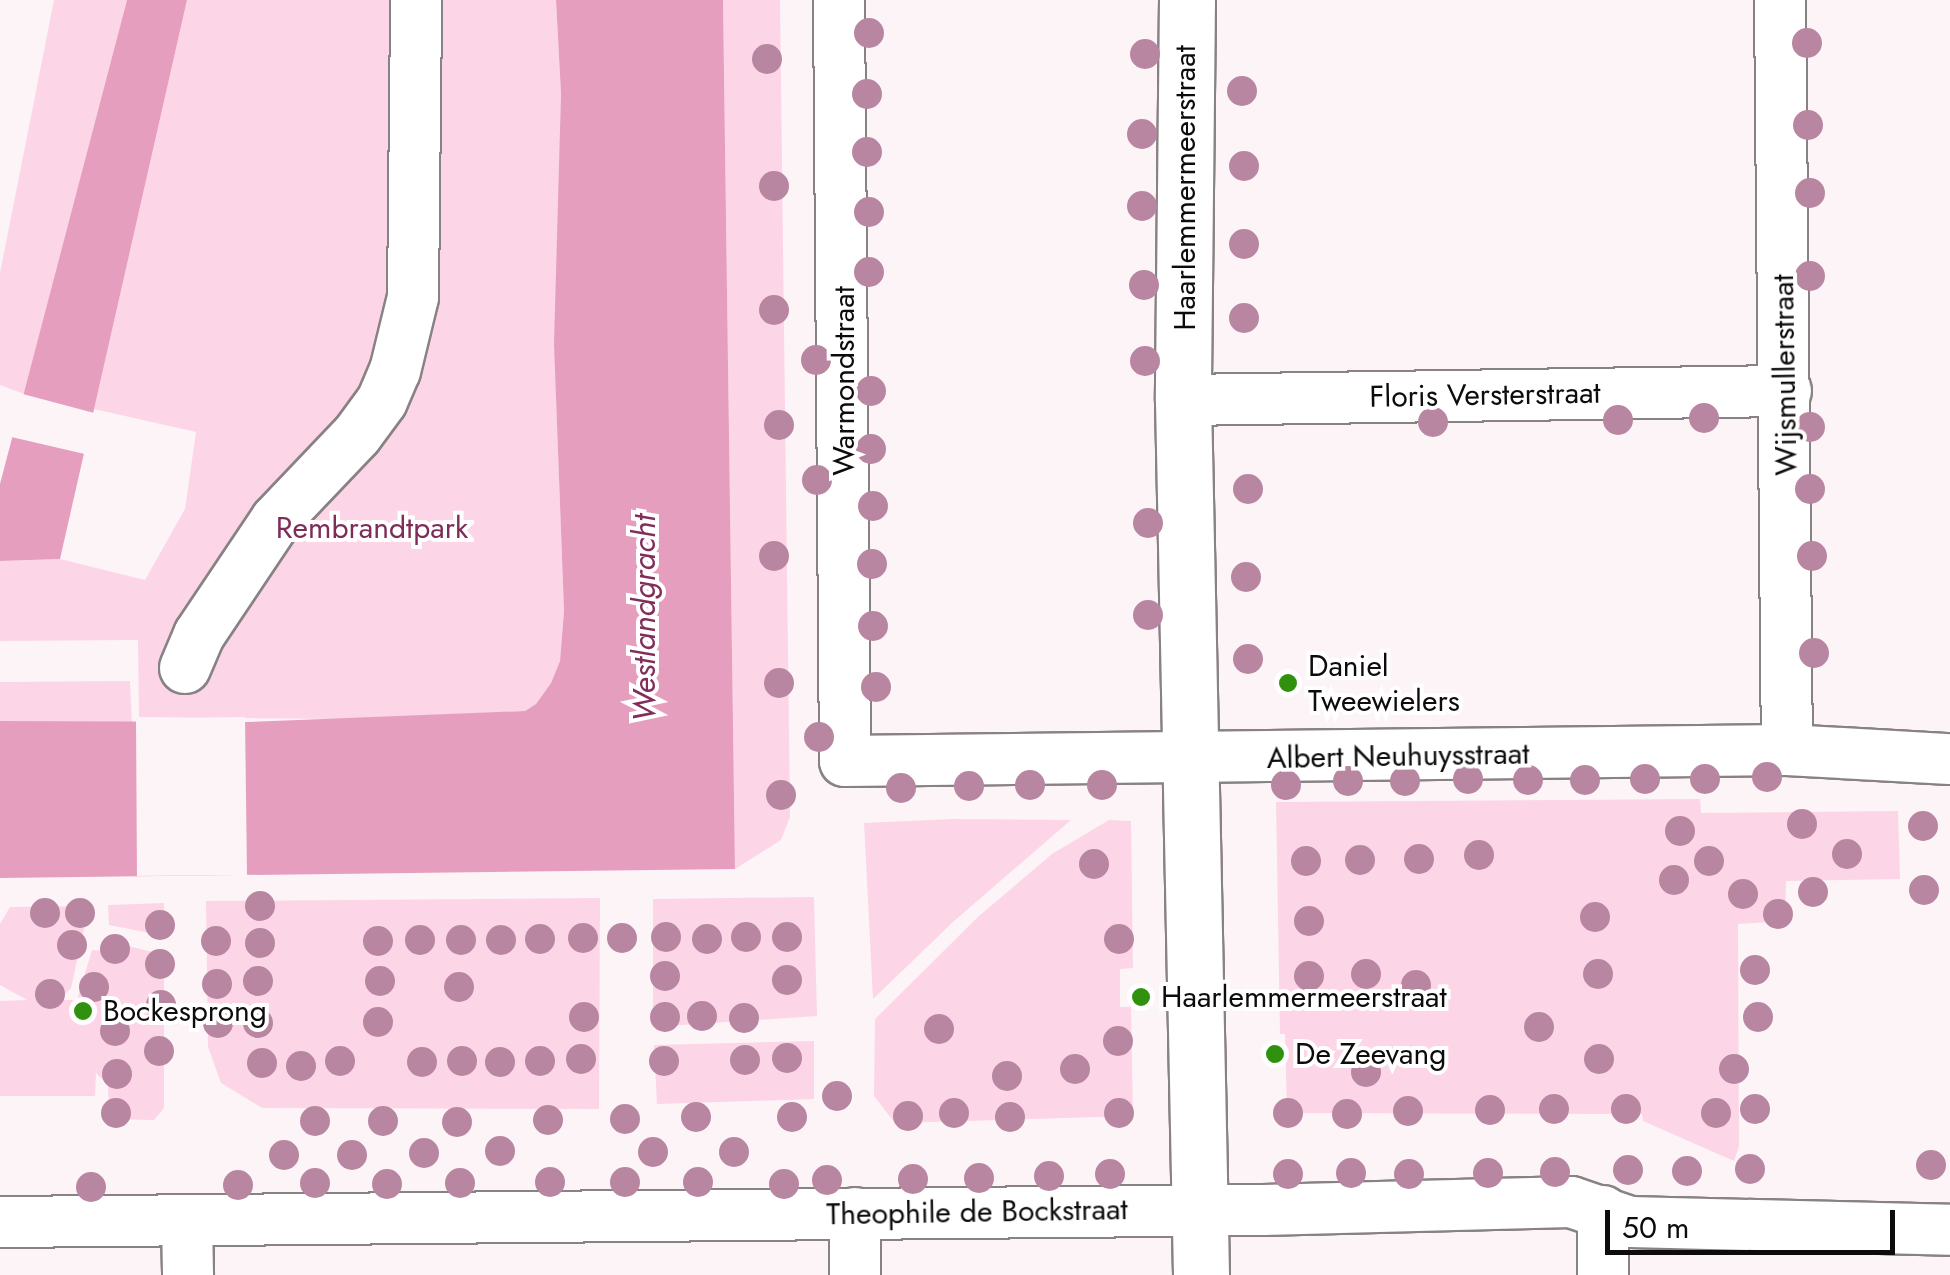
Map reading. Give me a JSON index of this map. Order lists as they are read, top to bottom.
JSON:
{
  "streets": {
    "main road": ["Haarlemmermeerstraat"],
    "street": [
      "Wijsmullerstraat",
      "Warmondstraat",
      "Floris Versterstraat",
      "Albert Neuhuysstraat",
      "Theophile de Bockstraat"
    ]
  },
  "crossings": [
    ["Haarlemmermeerstraat", "Floris Versterstraat"],
    ["Haarlemmermeerstraat", "Albert Neuhuysstraat"],
    ["Haarlemmermeerstraat", "Theophile de Bockstraat"],
    ["Wijsmullerstraat", "Floris Versterstraat"],
    ["Wijsmullerstraat", "Albert Neuhuysstraat"],
    ["Warmondstraat", "Albert Neuhuysstraat"]
  ],
  "water": ["Westlandgracht"],
  "parks": ["Rembrandtpark"],
  "places": [
    "Daniel Tweewielers",
    "Haarlemmermeerstraat",
    "Bockesprong",
    "De Zeevang"
  ],
  "scale_bar": "50 m"
}
